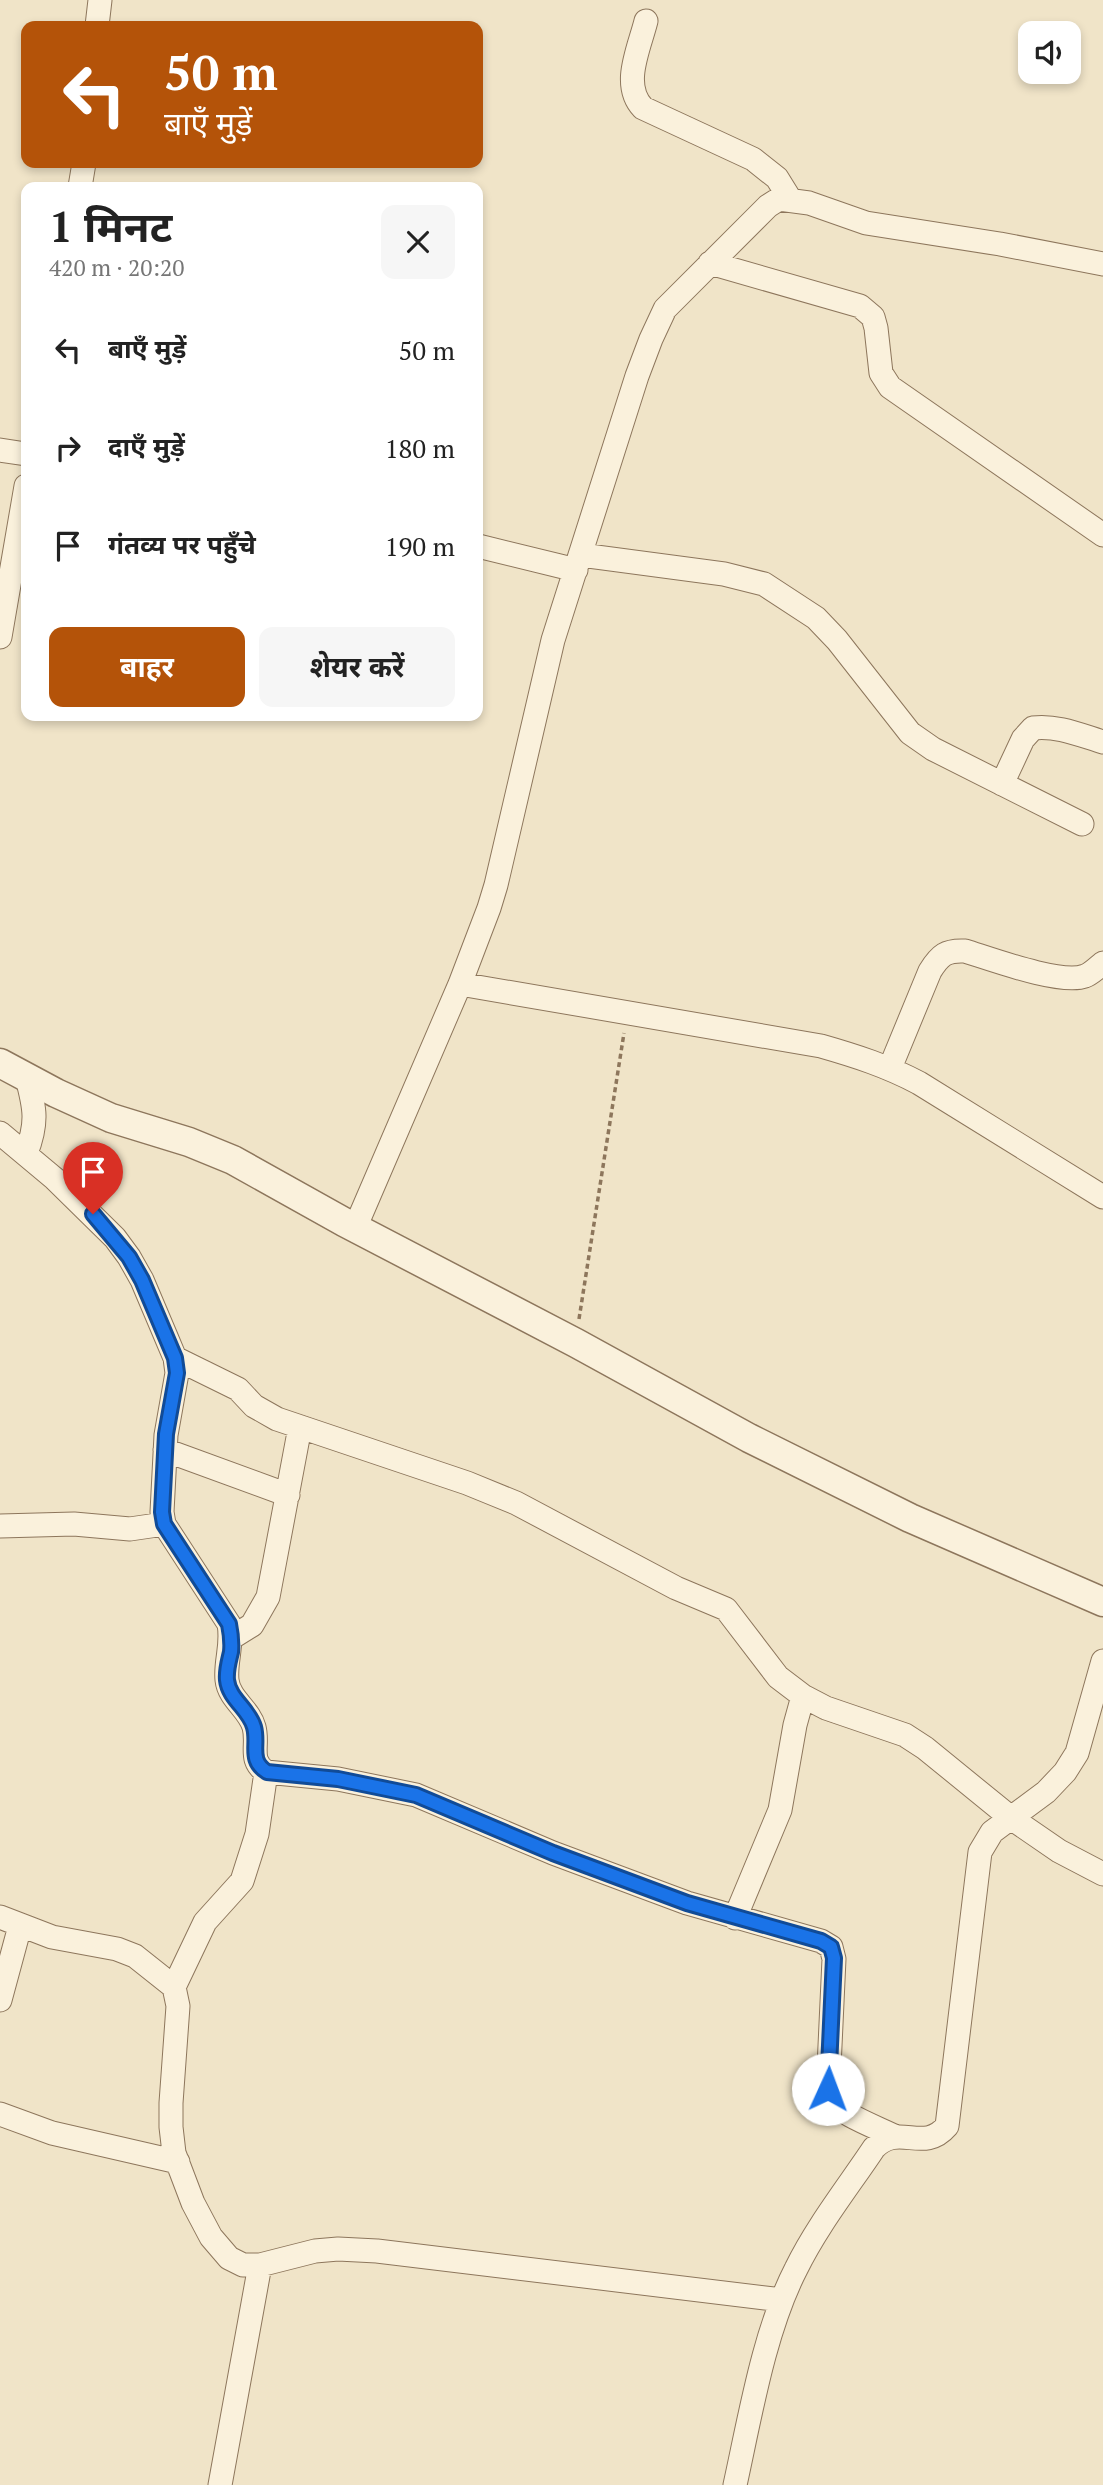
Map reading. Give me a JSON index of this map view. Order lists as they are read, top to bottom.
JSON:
{
  "page": {
    "turn": ["50 m", "बाएँ मुड़ें"],
    "heading": ["1 मिनट", "420 m · 20:20"],
    "list": [
      {
        "name": "बाएँ मुड़ें",
        "value": "50 m"
      },
      {
        "name": "दाएँ मुड़ें",
        "value": "180 m"
      },
      {
        "name": "गंतव्य पर पहुँचे",
        "value": "190 m"
      }
    ],
    "buttons": ["बाहर", "शेयर करें"]
  }
}
